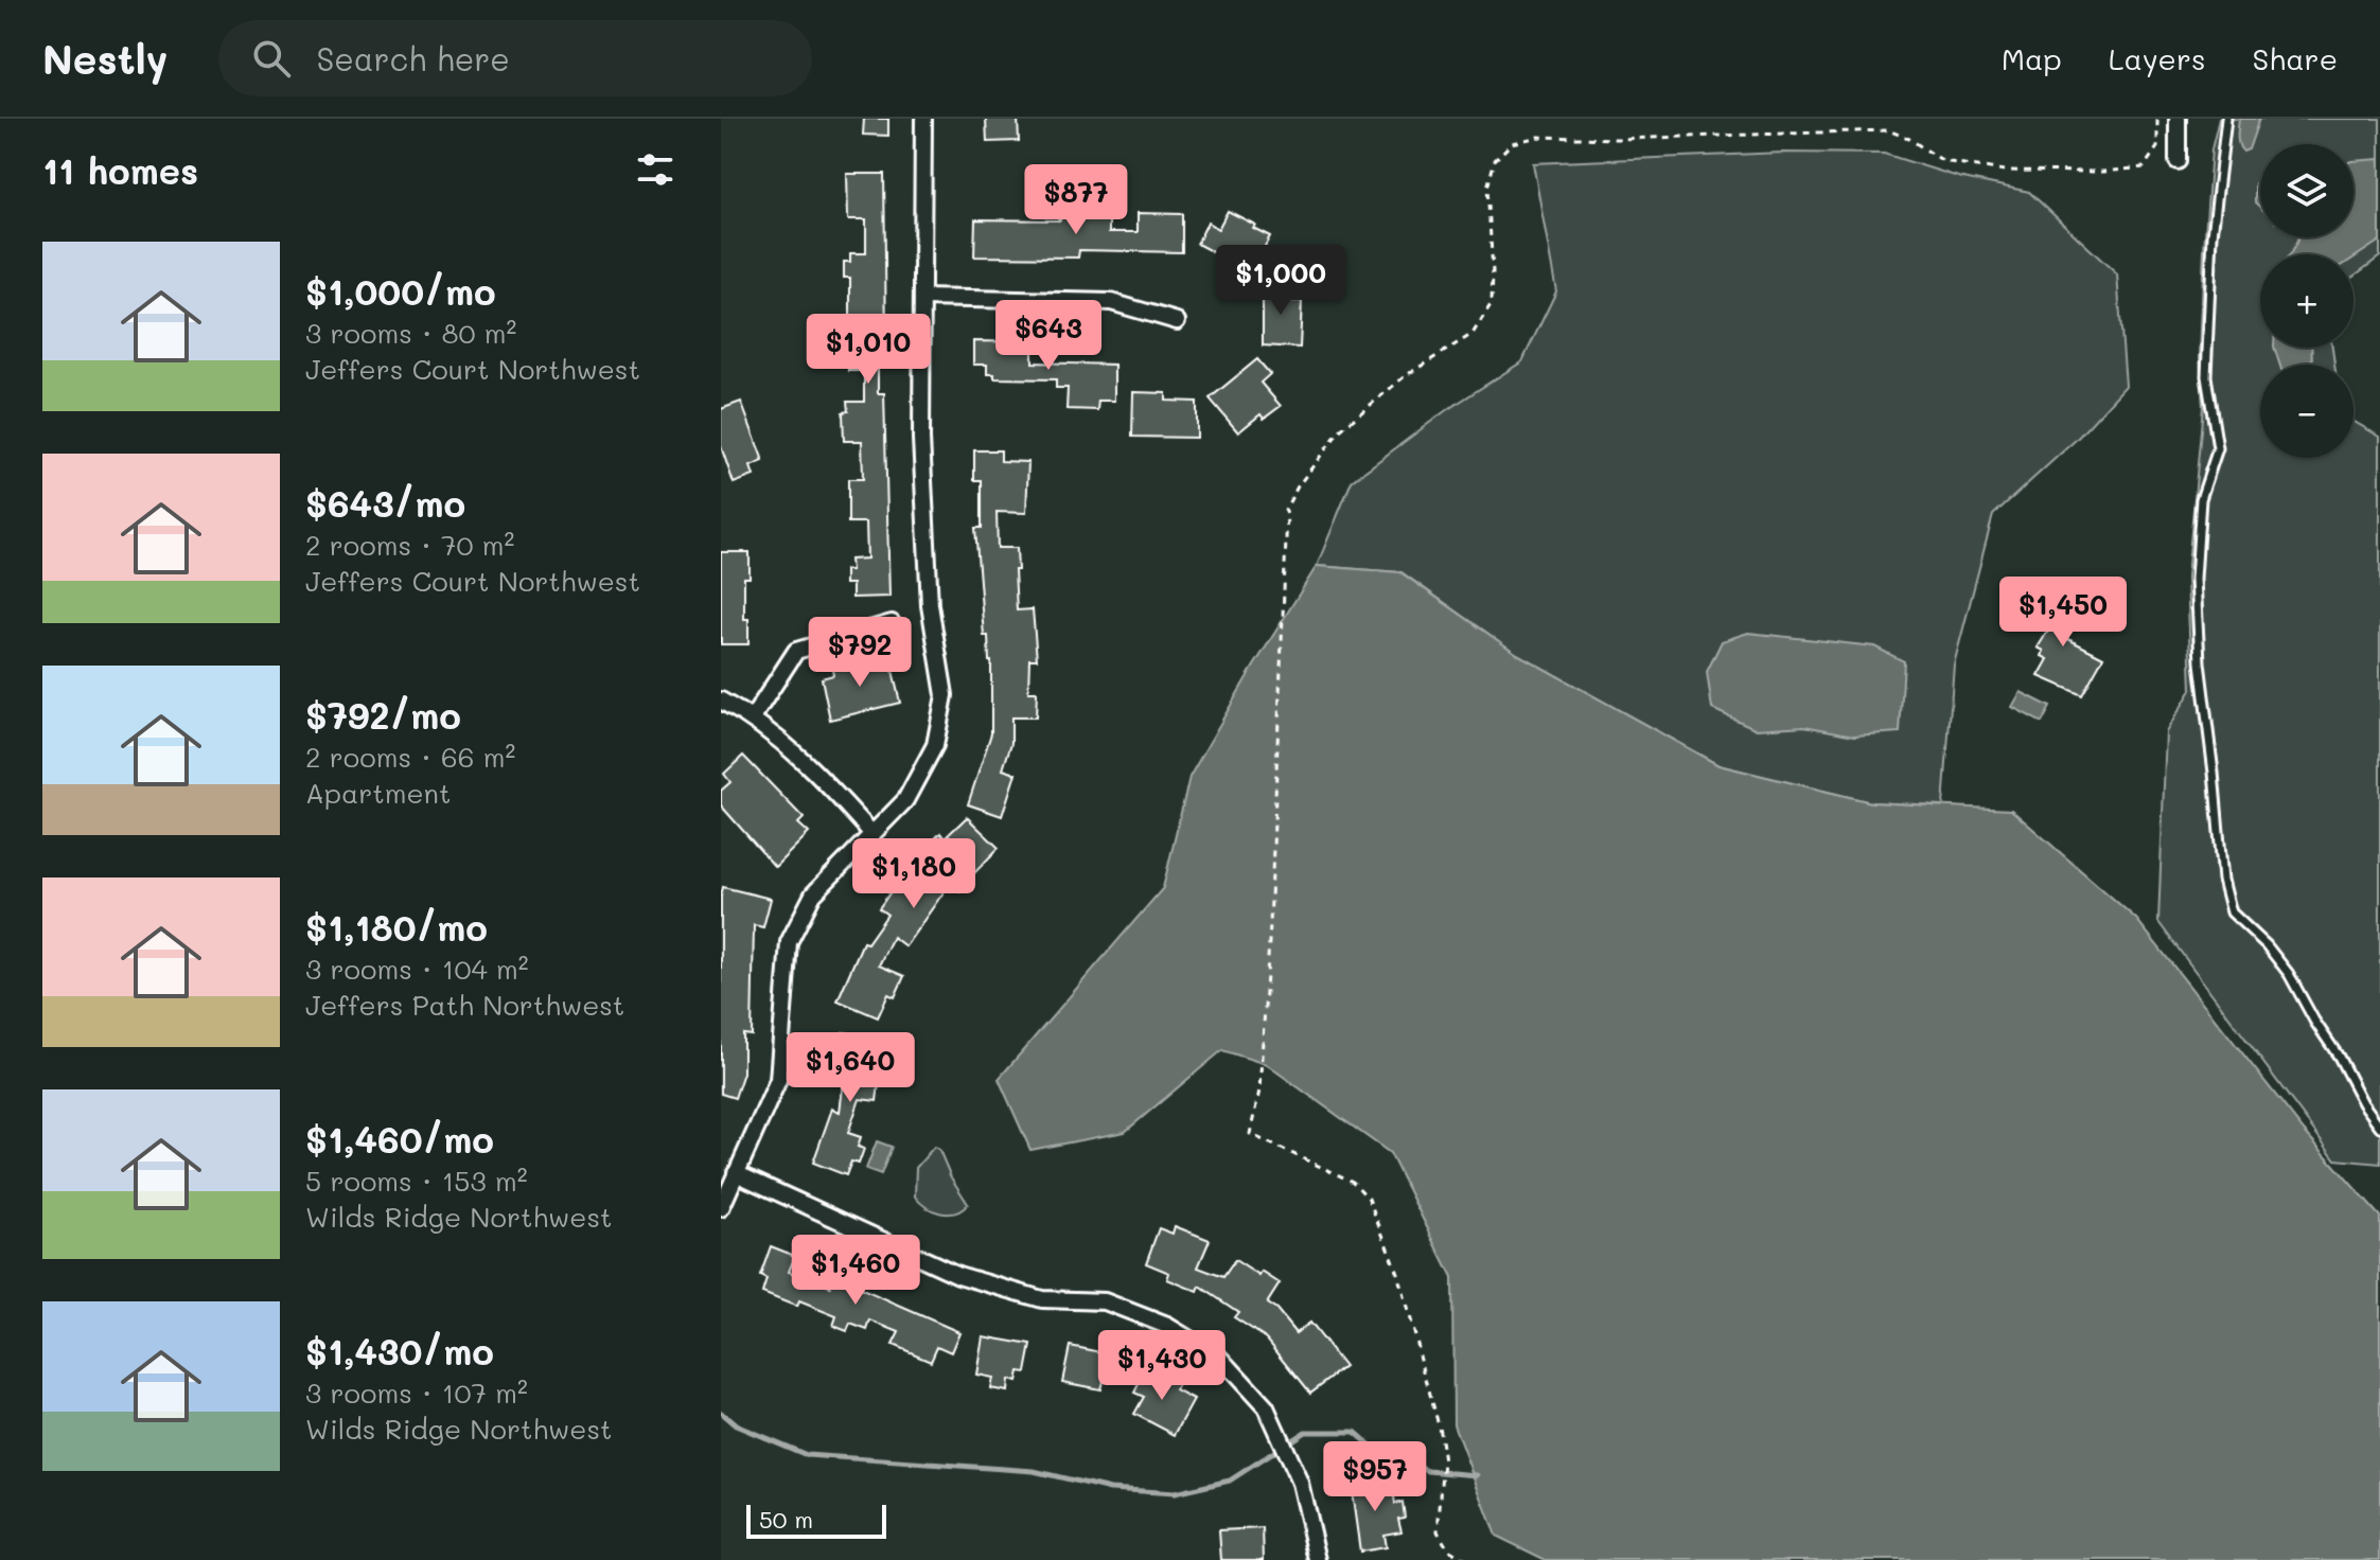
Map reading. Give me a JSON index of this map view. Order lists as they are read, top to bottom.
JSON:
{
  "scale_bar": "50 m",
  "page": {
    "header": "Nestly",
    "search": "Search here",
    "nav": ["Map", "Layers", "Share"],
    "heading": "11 homes",
    "map_buttons": ["+", "−"],
    "price": [
      "$877",
      "$1,000",
      "$643",
      "$1,010",
      "$1,450",
      "$792",
      "$1,180",
      "$1,640",
      "$1,460",
      "$1,430",
      "$957"
    ],
    "list": [
      {
        "name": "$1,000/mo",
        "note": "3 rooms · 80 m² · Jeffers Court Northwest"
      },
      {
        "name": "$643/mo",
        "note": "2 rooms · 70 m² · Jeffers Court Northwest"
      },
      {
        "name": "$792/mo",
        "note": "2 rooms · 66 m² · Apartment"
      },
      {
        "name": "$1,180/mo",
        "note": "3 rooms · 104 m² · Jeffers Path Northwest"
      },
      {
        "name": "$1,460/mo",
        "note": "5 rooms · 153 m² · Wilds Ridge Northwest"
      },
      {
        "name": "$1,430/mo",
        "note": "3 rooms · 107 m² · Wilds Ridge Northwest"
      }
    ],
    "scale": "50 m"
  }
}
